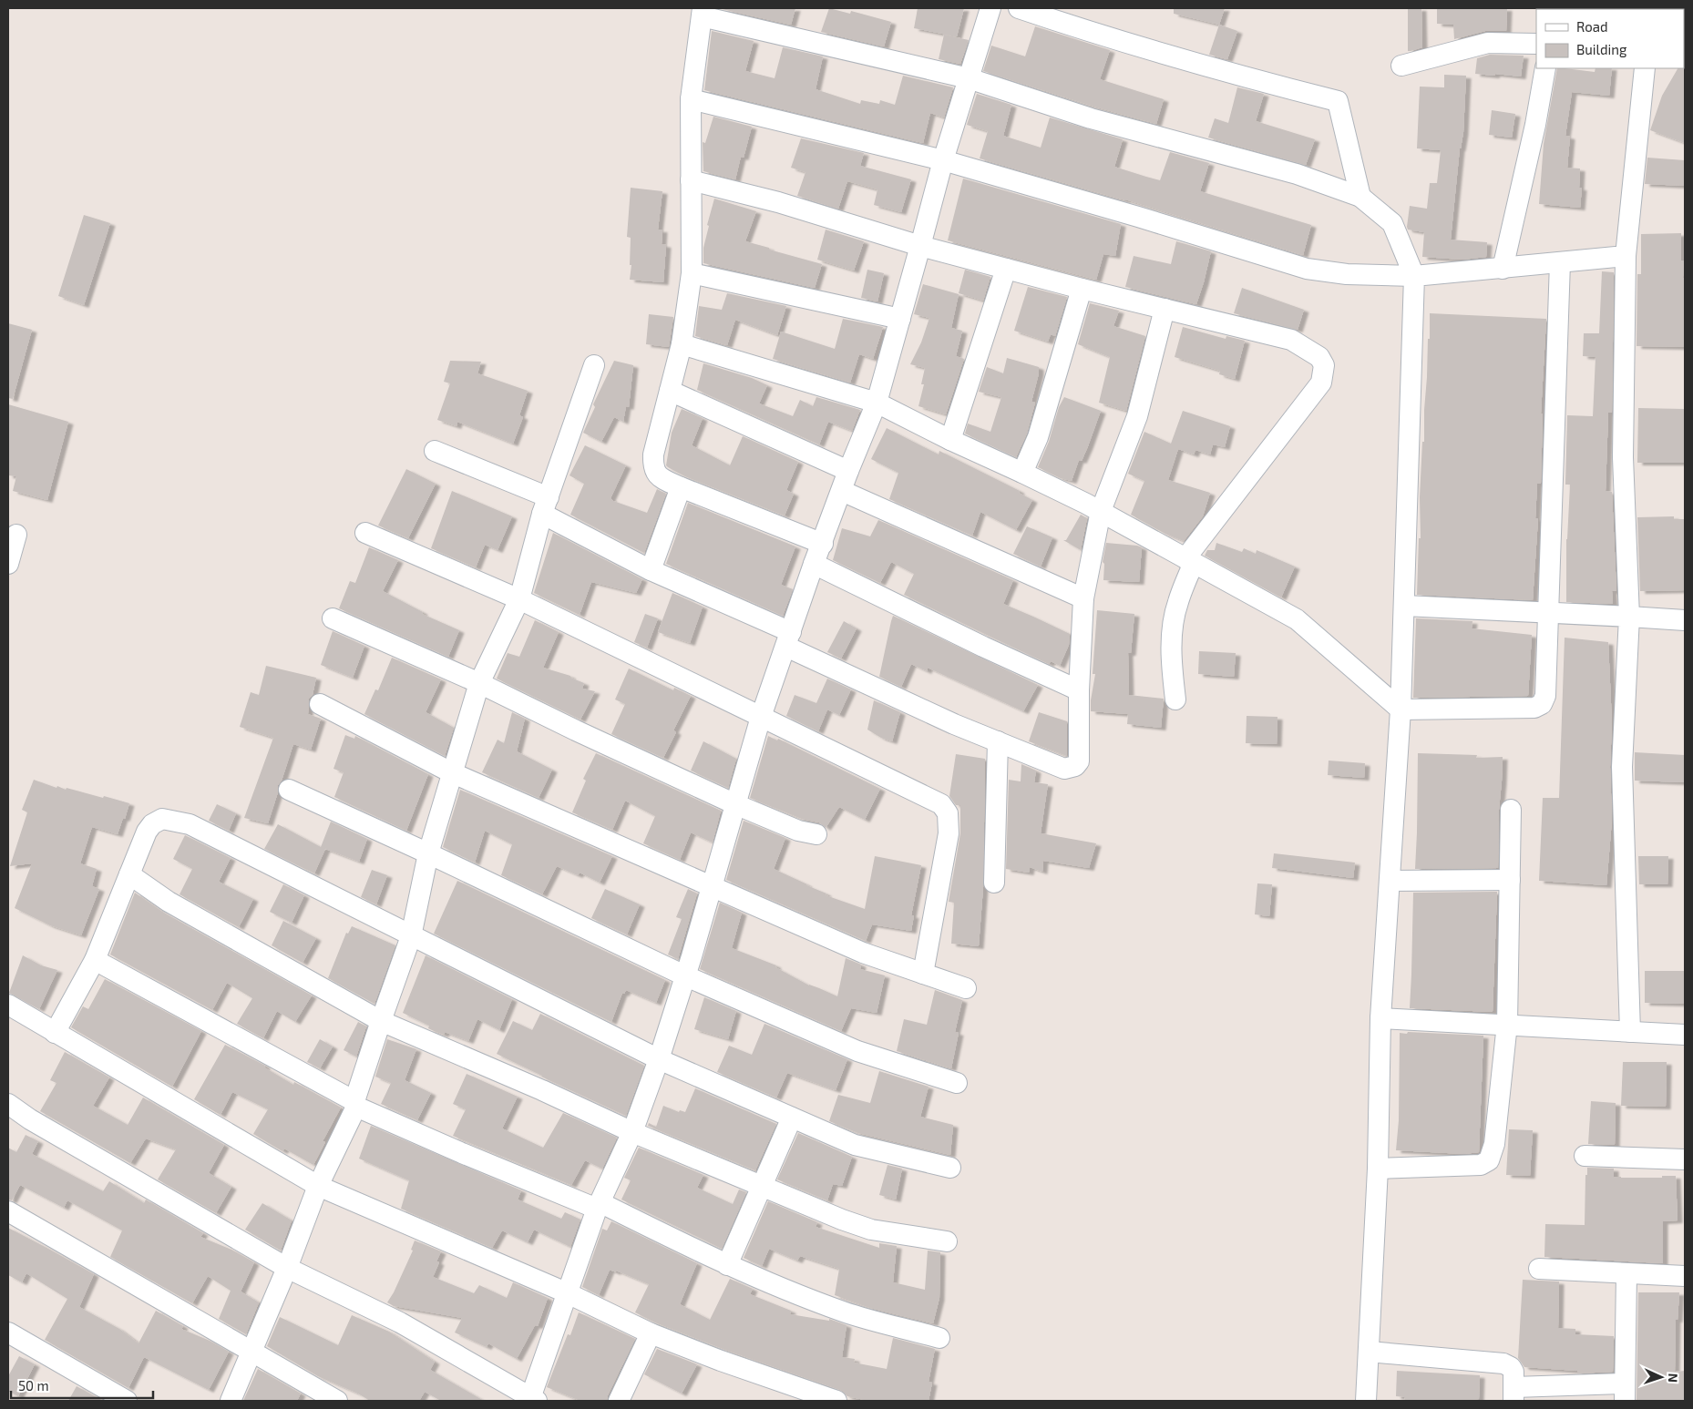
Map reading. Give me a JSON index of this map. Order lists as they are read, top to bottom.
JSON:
{
  "legend": ["Road", "Building"],
  "scale_bar": "50 m",
  "north": "right"
}
